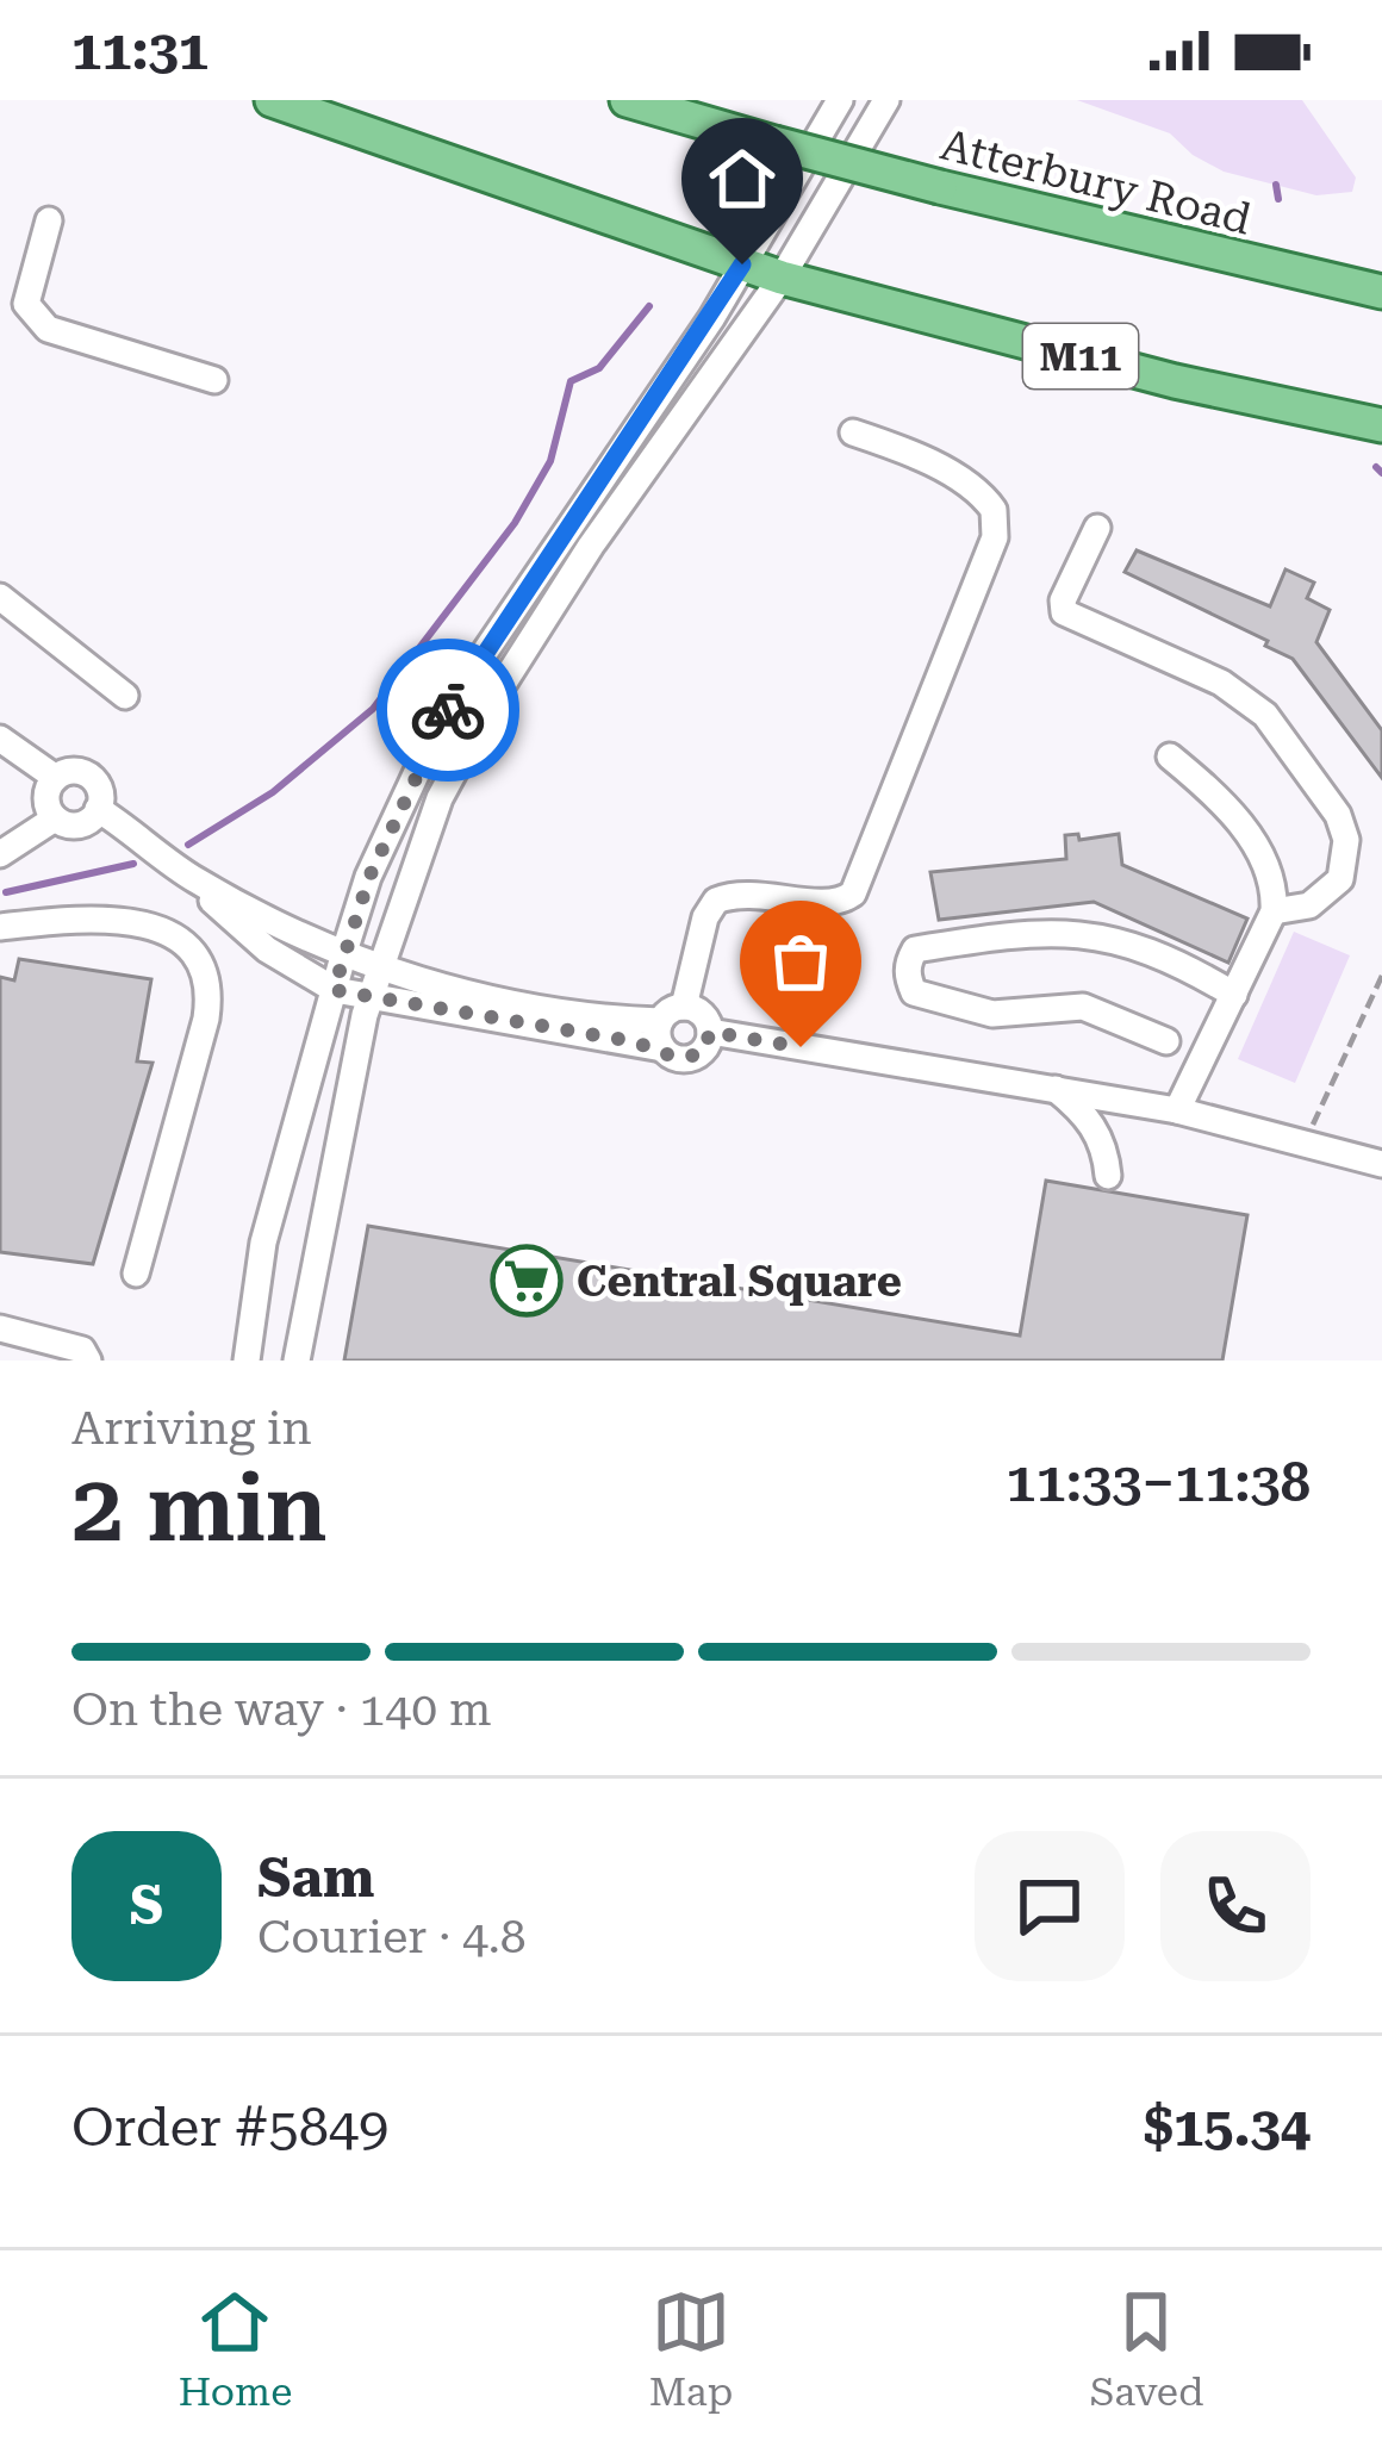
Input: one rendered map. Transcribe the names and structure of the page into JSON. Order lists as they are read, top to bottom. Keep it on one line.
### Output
{"streets":{"main road":["Atterbury Road","M11"]},"places":{"supermarket":["Central Square"]},"page":{"status":"11:31","heading":["2 min","Arriving in","11:33–11:38"],"panel":["Sam","Courier · 4.8","Order #5849","$15.34"],"bar":"On the way · 140 m","round":"S","tabs":["Home","Map","Saved"]}}
